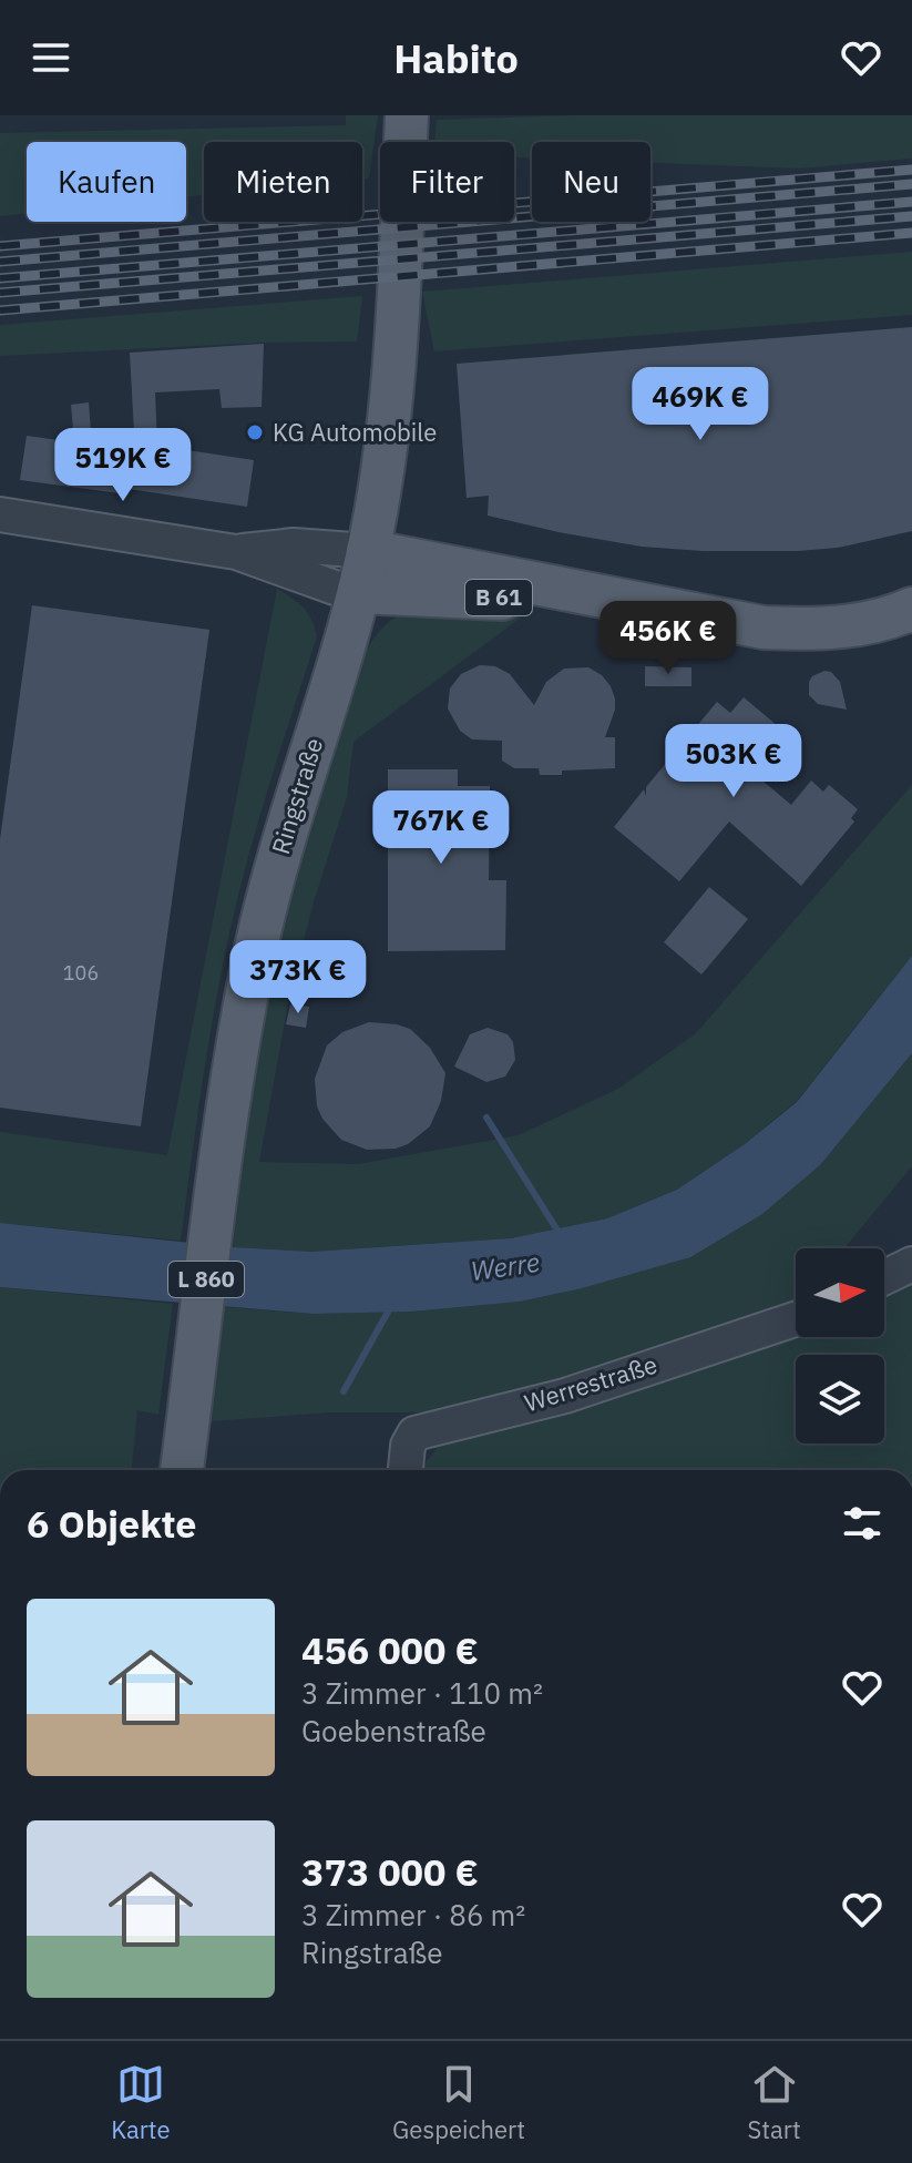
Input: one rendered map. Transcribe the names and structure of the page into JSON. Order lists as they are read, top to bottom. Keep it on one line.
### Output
{"streets":{"main road":["B 61","Ringstraße","L 860"],"street":["Werrestraße"]},"crossings":[["B 61","Ringstraße"]],"water":["Werre"],"places":["KG Automobile"],"house_numbers":["106"],"north":"right","page":{"header":"Habito","chip":["Kaufen","Mieten","Filter","Neu"],"price":["469K €","519K €","456K €","503K €","767K €","373K €"],"heading":"6 Objekte","list":[{"name":"456 000 €","note":"3 Zimmer · 110 m² · Goebenstraße"},{"name":"373 000 €","note":"3 Zimmer · 86 m² · Ringstraße"}],"tabs":["Karte","Gespeichert","Start"]}}
